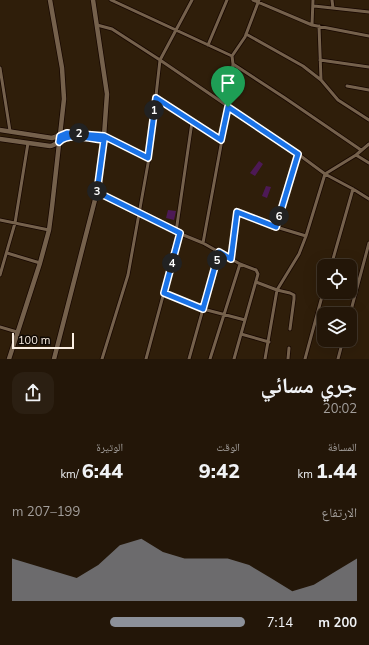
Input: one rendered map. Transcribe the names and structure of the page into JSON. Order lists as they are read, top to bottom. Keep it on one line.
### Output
{"scale_bar":"100 m","page":{"pins":["1","2","3","6","5","4"],"scale":"100 m","heading":["جري مسائي","20:02"],"stats":[["المسافة","1.44 km"],["الوقت","9:42"],["الوتيرة","6:44 /km"]],"chart":["الارتفاع","199–207 m"],"list":[{"name":"200 m","note":"7:14"}]}}
